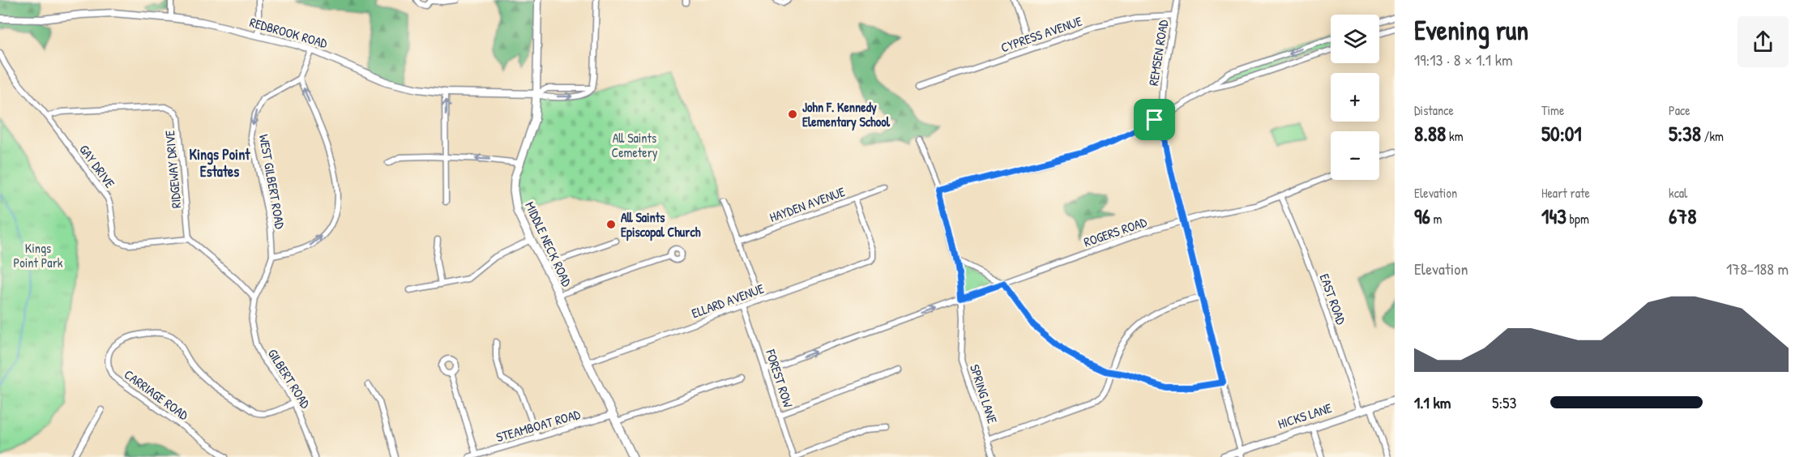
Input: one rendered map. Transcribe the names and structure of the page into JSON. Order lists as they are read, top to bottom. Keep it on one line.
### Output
{"streets":{"main road":["REDBROOK ROAD","MIDDLE NECK ROAD","HICKS LANE"],"street":["CYPRESS AVENUE","REMSEN ROAD","GAY DRIVE","RIDGEWAY DRIVE","WEST GILBERT ROAD","HAYDEN AVENUE","ROGERS ROAD","EAST ROAD","ELLARD AVENUE","GILBERT ROAD","FOREST ROW","SPRING LANE","CARRIAGE ROAD","STEAMBOAT ROAD"]},"crossings":[["REDBROOK ROAD","MIDDLE NECK ROAD"],["CYPRESS AVENUE","REMSEN ROAD"],["REMSEN ROAD","ROGERS ROAD"],["REMSEN ROAD","HICKS LANE"],["GAY DRIVE","RIDGEWAY DRIVE"],["WEST GILBERT ROAD","GILBERT ROAD"],["HAYDEN AVENUE","ELLARD AVENUE"],["ROGERS ROAD","EAST ROAD"],["ROGERS ROAD","FOREST ROW"],["ROGERS ROAD","SPRING LANE"],["MIDDLE NECK ROAD","ELLARD AVENUE"],["MIDDLE NECK ROAD","STEAMBOAT ROAD"],["EAST ROAD","HICKS LANE"],["ELLARD AVENUE","FOREST ROW"],["GILBERT ROAD","CARRIAGE ROAD"]],"one_way":["WEST GILBERT ROAD"],"districts":["Kings Point Estates"],"parks":["All Saints Cemetery","Kings Point Park"],"places":["John F. Kennedy Elementary School","All Saints Episcopal Church"],"page":{"heading":["Evening run","19:13 · 8 × 1.1 km"],"map_buttons":["+","−"],"stats":[["Distance","8.88 km"],["Time","50:01"],["Pace","5:38 /km"],["Elevation","96 m"],["Heart rate","143 bpm"],["kcal","678"]],"chart":["Elevation","178–188 m"],"list":[{"name":"1.1 km","note":"5:53"}]}}
